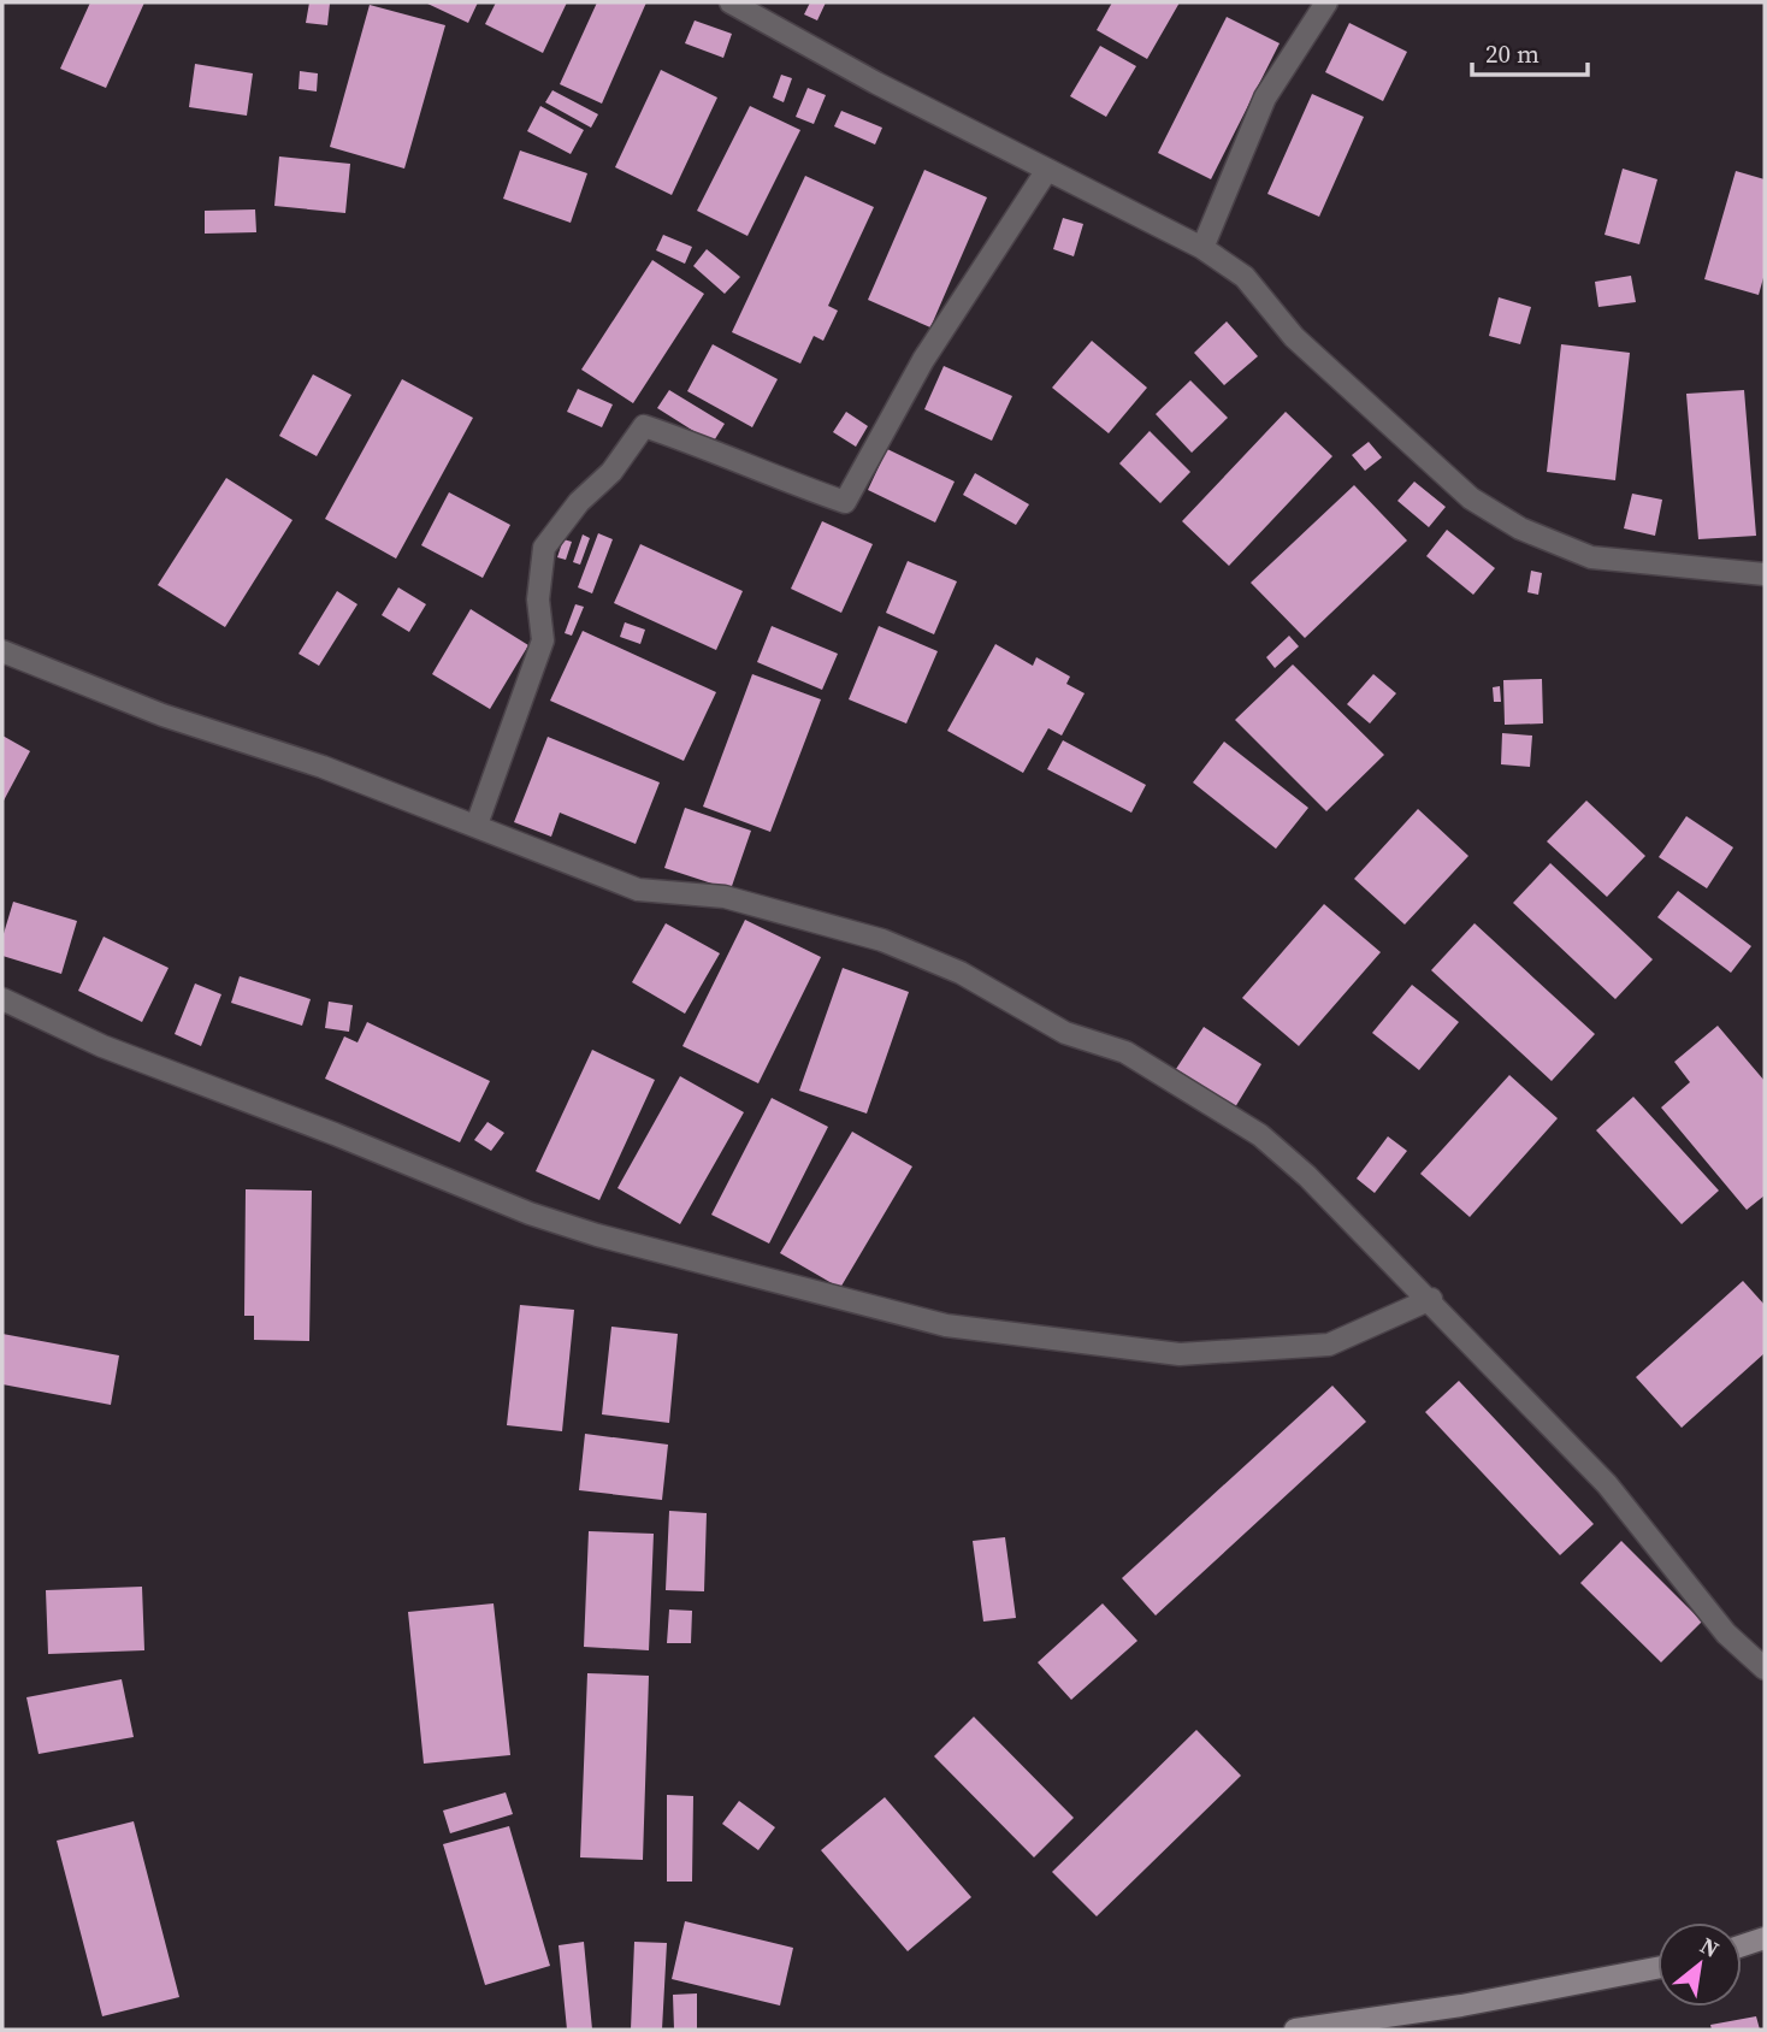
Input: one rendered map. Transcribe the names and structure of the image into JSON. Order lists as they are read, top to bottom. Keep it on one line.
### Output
{"scale_bar":"20 m","north":"top right"}
